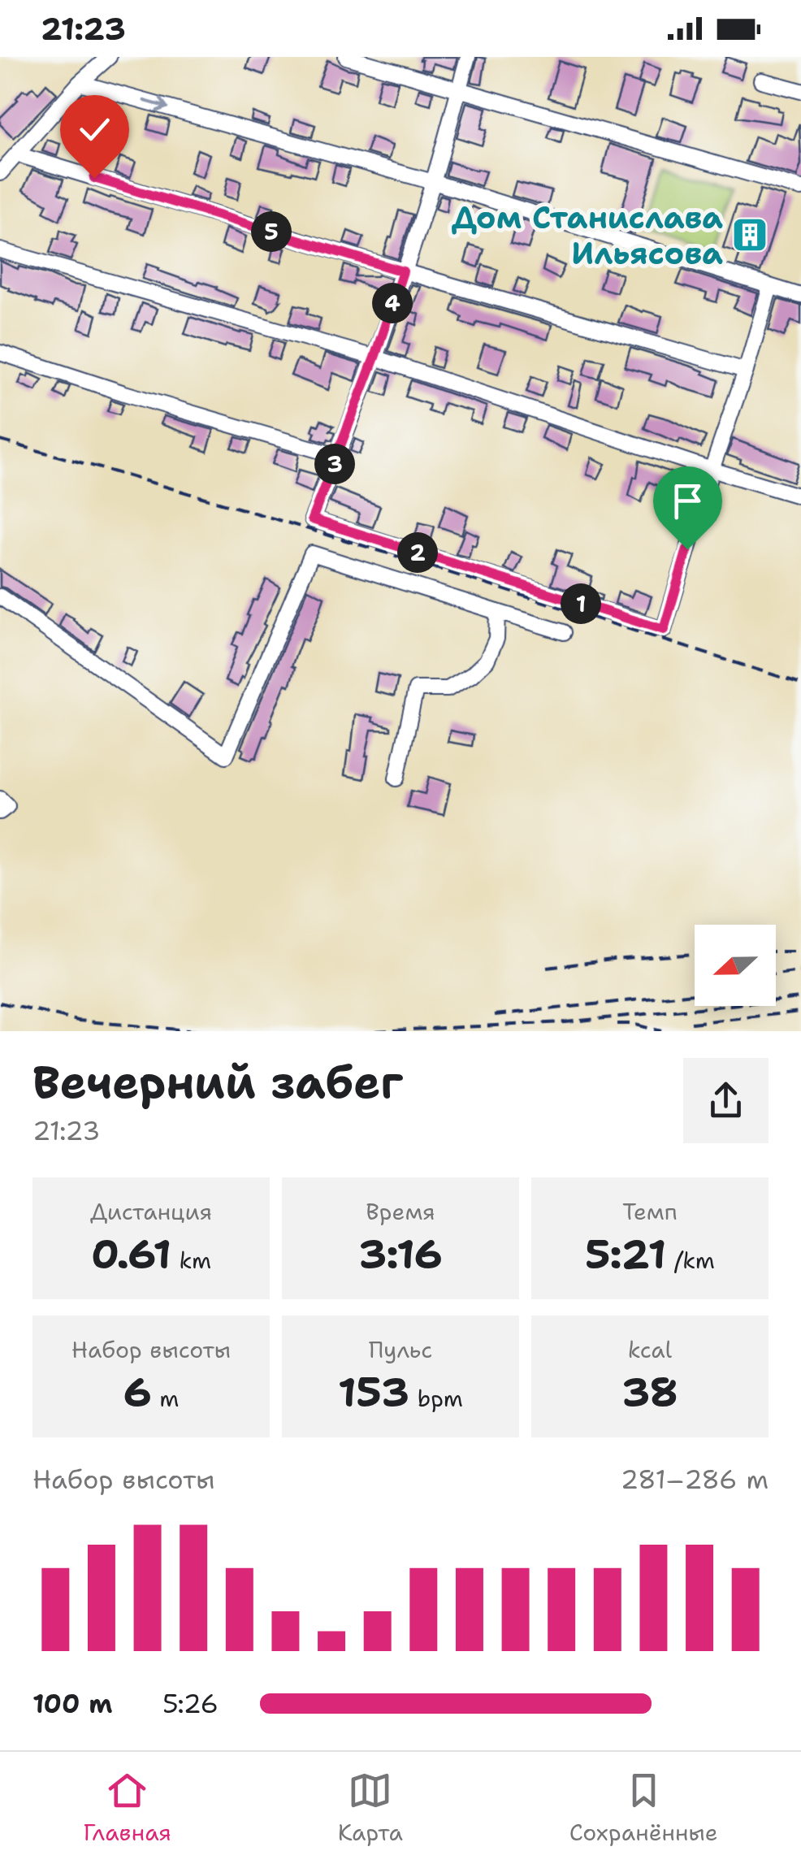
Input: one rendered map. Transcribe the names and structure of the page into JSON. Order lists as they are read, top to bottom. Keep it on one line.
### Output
{"places":{"building":["Дом Станислава Ильясова"]},"north":"left","page":{"status":"21:23","pins":["5","4","3","2","1"],"heading":["Вечерний забег","21:23"],"stats":[["Дистанция","0.61 km"],["Время","3:16"],["Темп","5:21 /km"],["Набор высоты","6 m"],["Пульс","153 bpm"],["kcal","38"]],"chart":["Набор высоты","281–286 m"],"list":[{"name":"100 m","note":"5:26"}],"tabs":["Главная","Карта","Сохранённые"]}}
